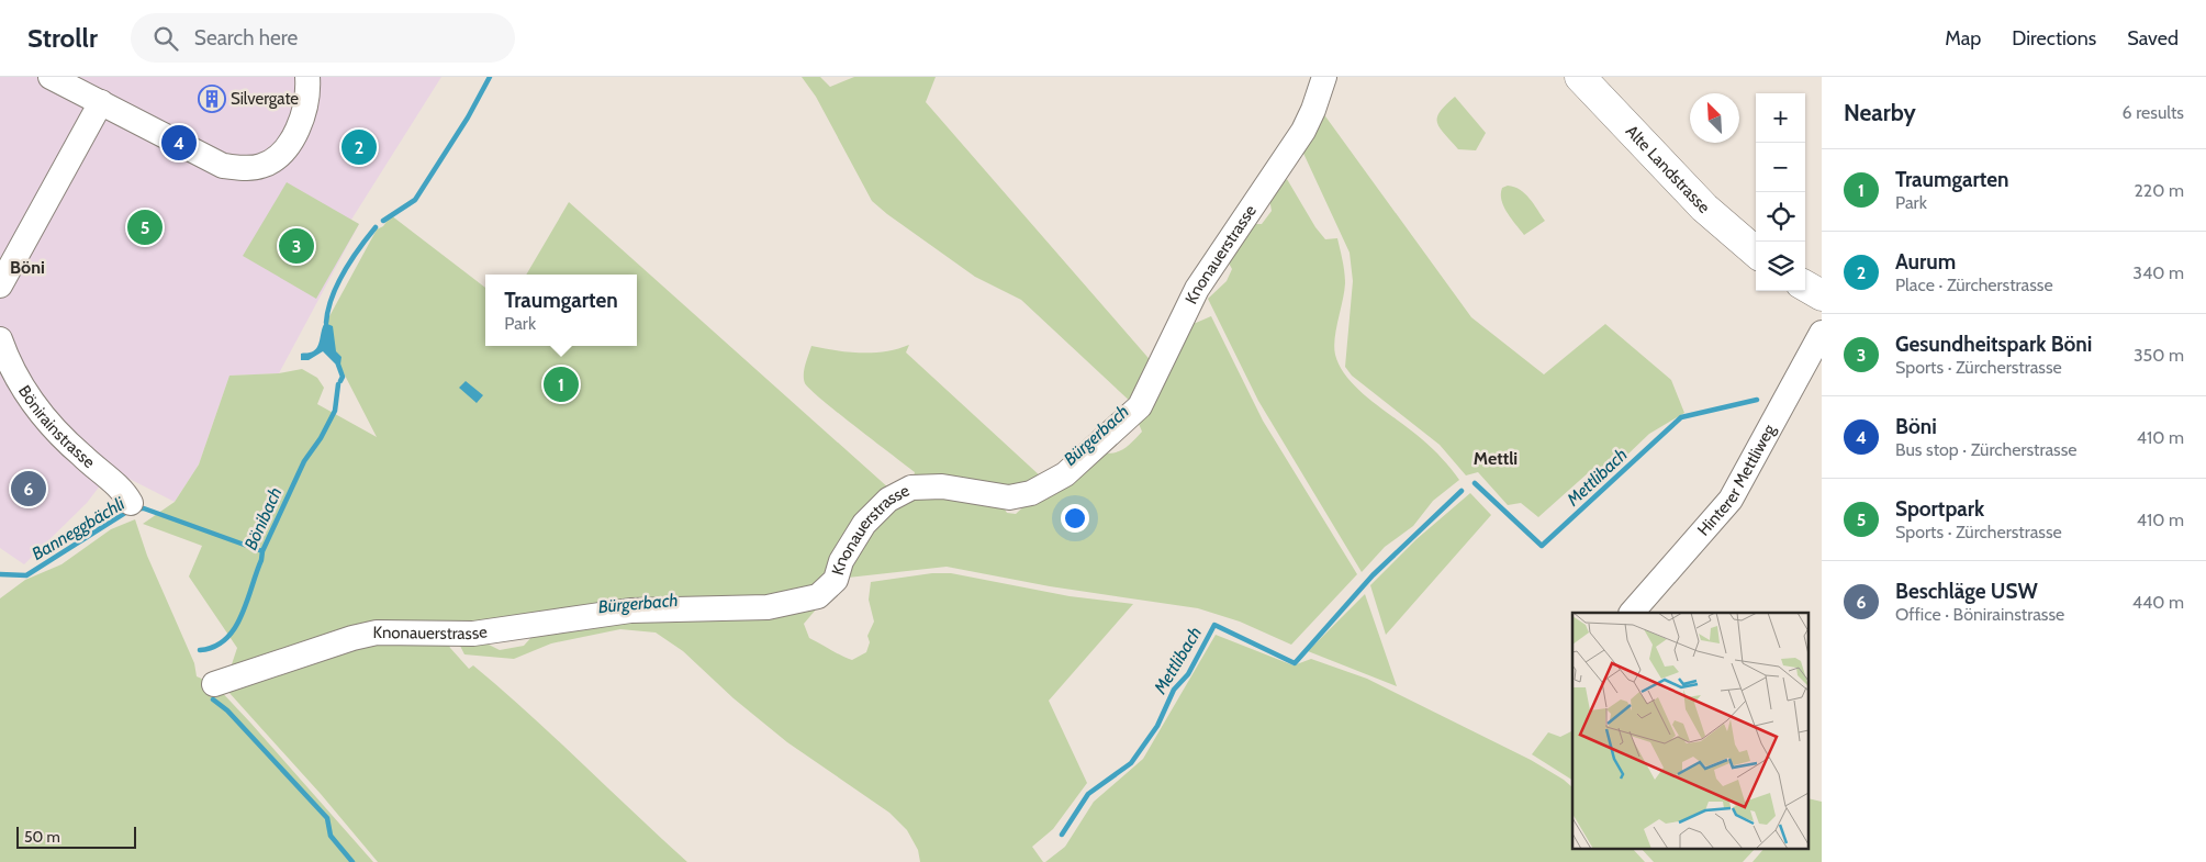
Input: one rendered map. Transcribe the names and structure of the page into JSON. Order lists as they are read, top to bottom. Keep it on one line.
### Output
{"streets":{"main road":["Alte Landstrasse"],"street":["Knonauerstrasse","Bönirainstrasse","Hinterer Mettliweg"]},"districts":["Böni","Mettli"],"water":["Bürgerbach","Mettlibach","Bönibach","Banneggbächli"],"places":{"building":["Silvergate"]},"scale_bar":"50 m","north":"top left","page":{"header":"Strollr","search":"Search here","nav":["Map","Directions","Saved"],"heading":["Nearby","6 results"],"map_buttons":["+","−"],"pins":["4","2","5","3","1","6"],"list":[{"mark":"1","name":"Traumgarten","note":"Park","value":"220 m"},{"mark":"2","name":"Aurum","note":"Place · Zürcherstrasse","value":"340 m"},{"mark":"3","name":"Gesundheitspark Böni","note":"Sports · Zürcherstrasse","value":"350 m"},{"mark":"4","name":"Böni","note":"Bus stop · Zürcherstrasse","value":"410 m"},{"mark":"5","name":"Sportpark","note":"Sports · Zürcherstrasse","value":"410 m"},{"mark":"6","name":"Beschläge USW","note":"Office · Bönirainstrasse","value":"440 m"}],"popup":["Traumgarten","Park"],"scale":"50 m"}}
